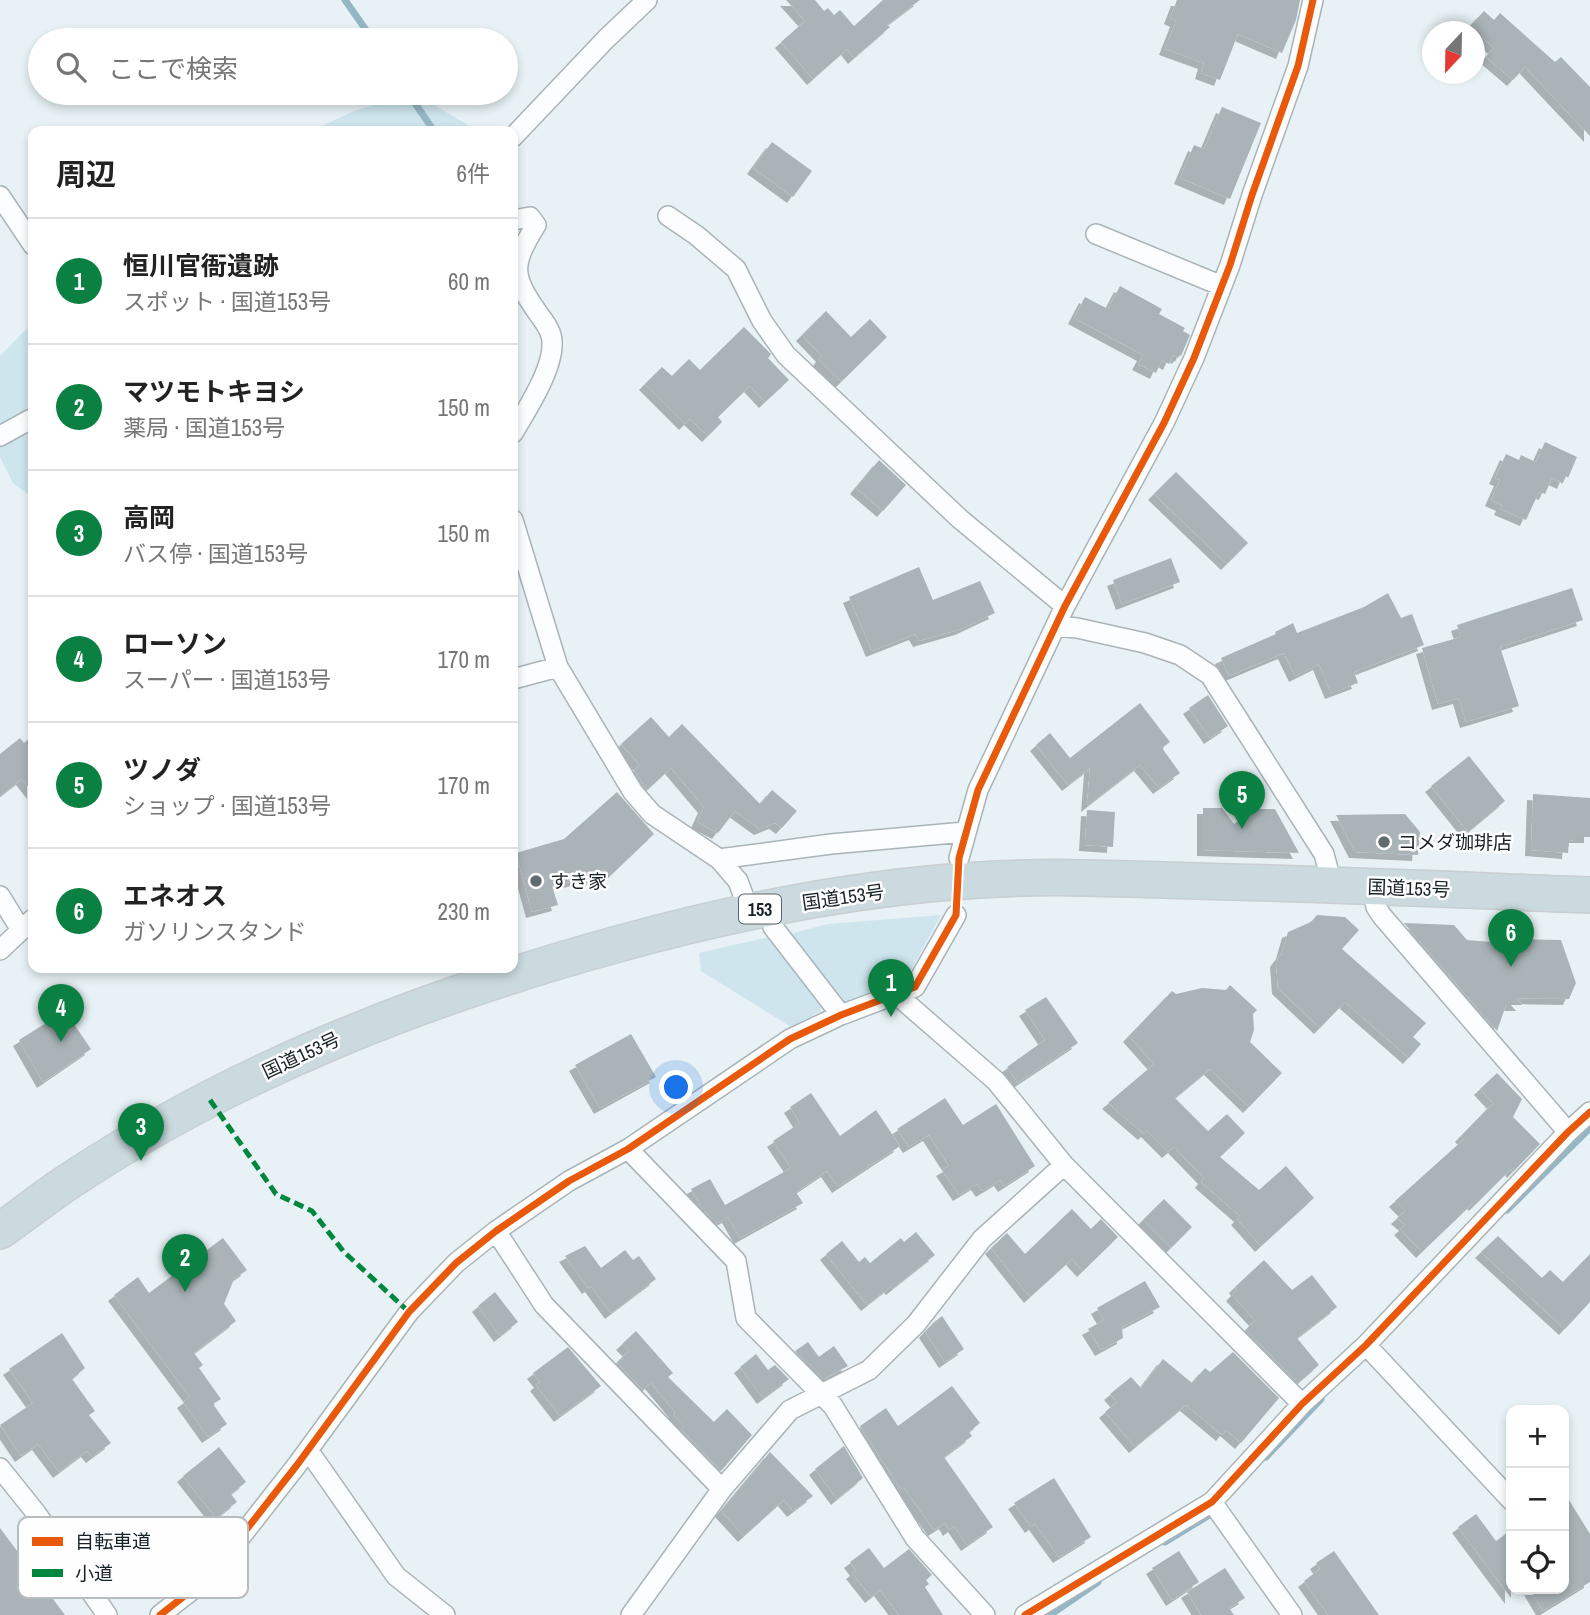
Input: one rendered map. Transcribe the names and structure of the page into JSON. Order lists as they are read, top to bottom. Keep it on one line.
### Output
{"streets":{"highway":["国道153号","153"]},"places":["コメダ珈琲店","すき家"],"legend":["自転車道","小道"],"north":"bottom","page":{"search":"ここで検索","heading":["周辺","6件"],"list":[{"mark":"1","name":"恒川官衙遺跡","note":"スポット · 国道153号","value":"60 m"},{"mark":"2","name":"マツモトキヨシ","note":"薬局 · 国道153号","value":"150 m"},{"mark":"3","name":"高岡","note":"バス停 · 国道153号","value":"150 m"},{"mark":"4","name":"ローソン","note":"スーパー · 国道153号","value":"170 m"},{"mark":"5","name":"ツノダ","note":"ショップ · 国道153号","value":"170 m"},{"mark":"6","name":"エネオス","note":"ガソリンスタンド","value":"230 m"}],"pins":["5","6","1","4","3","2"],"map_buttons":["+","−"]}}
